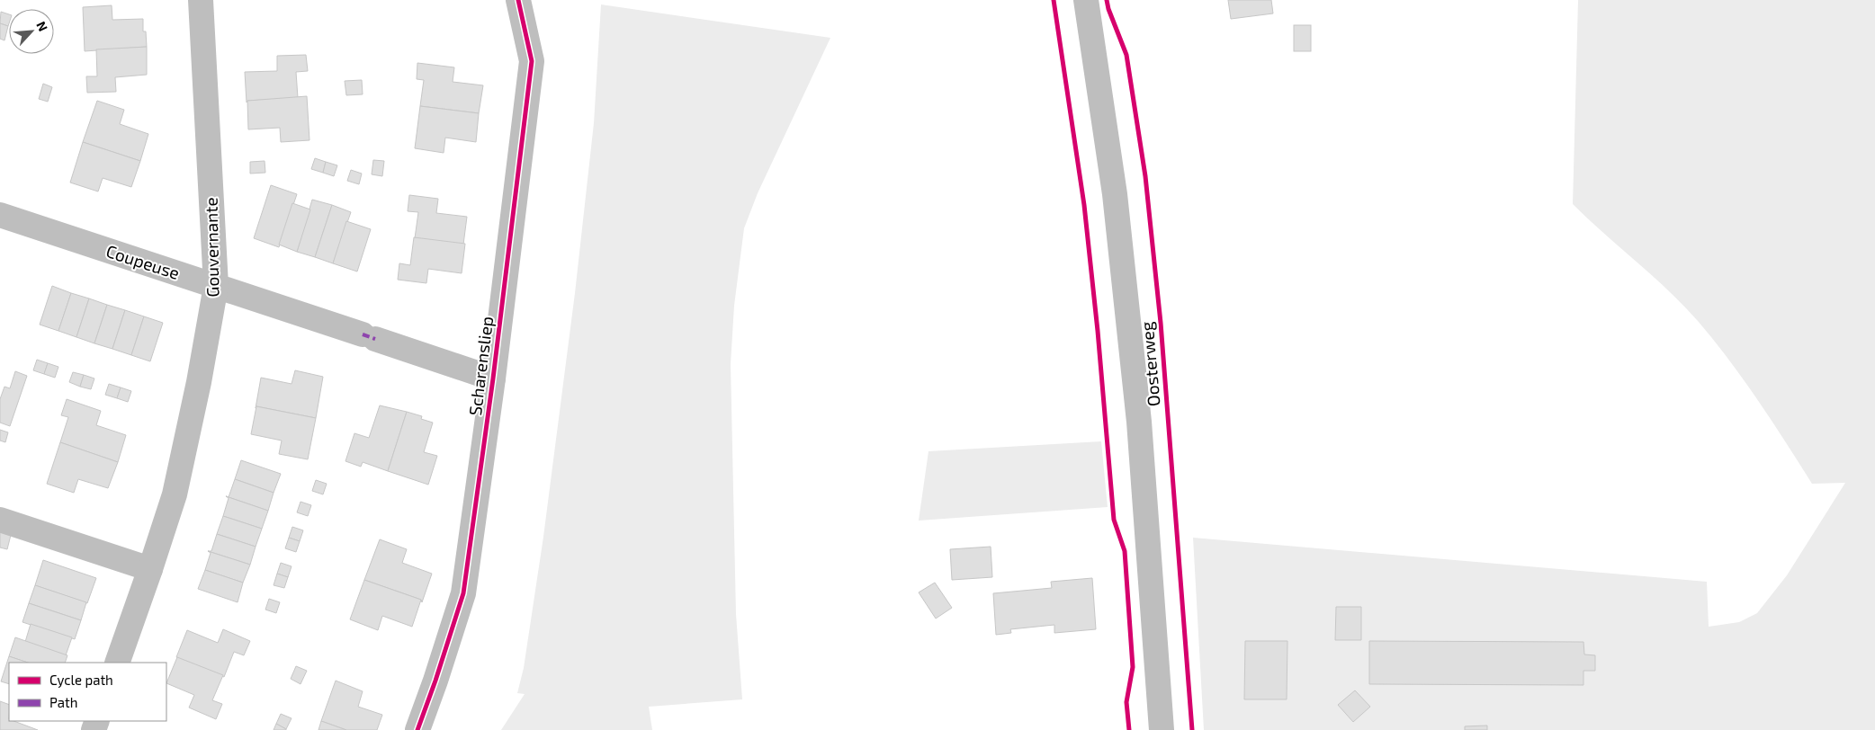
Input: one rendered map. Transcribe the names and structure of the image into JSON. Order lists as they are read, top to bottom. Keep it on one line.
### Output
{"streets":{"street":["Gouvernante","Coupeuse","Oosterweg","Scharensliep"]},"crossings":[["Gouvernante","Coupeuse"],["Coupeuse","Scharensliep"]],"legend":["Cycle path","Path"],"north":"top right"}
